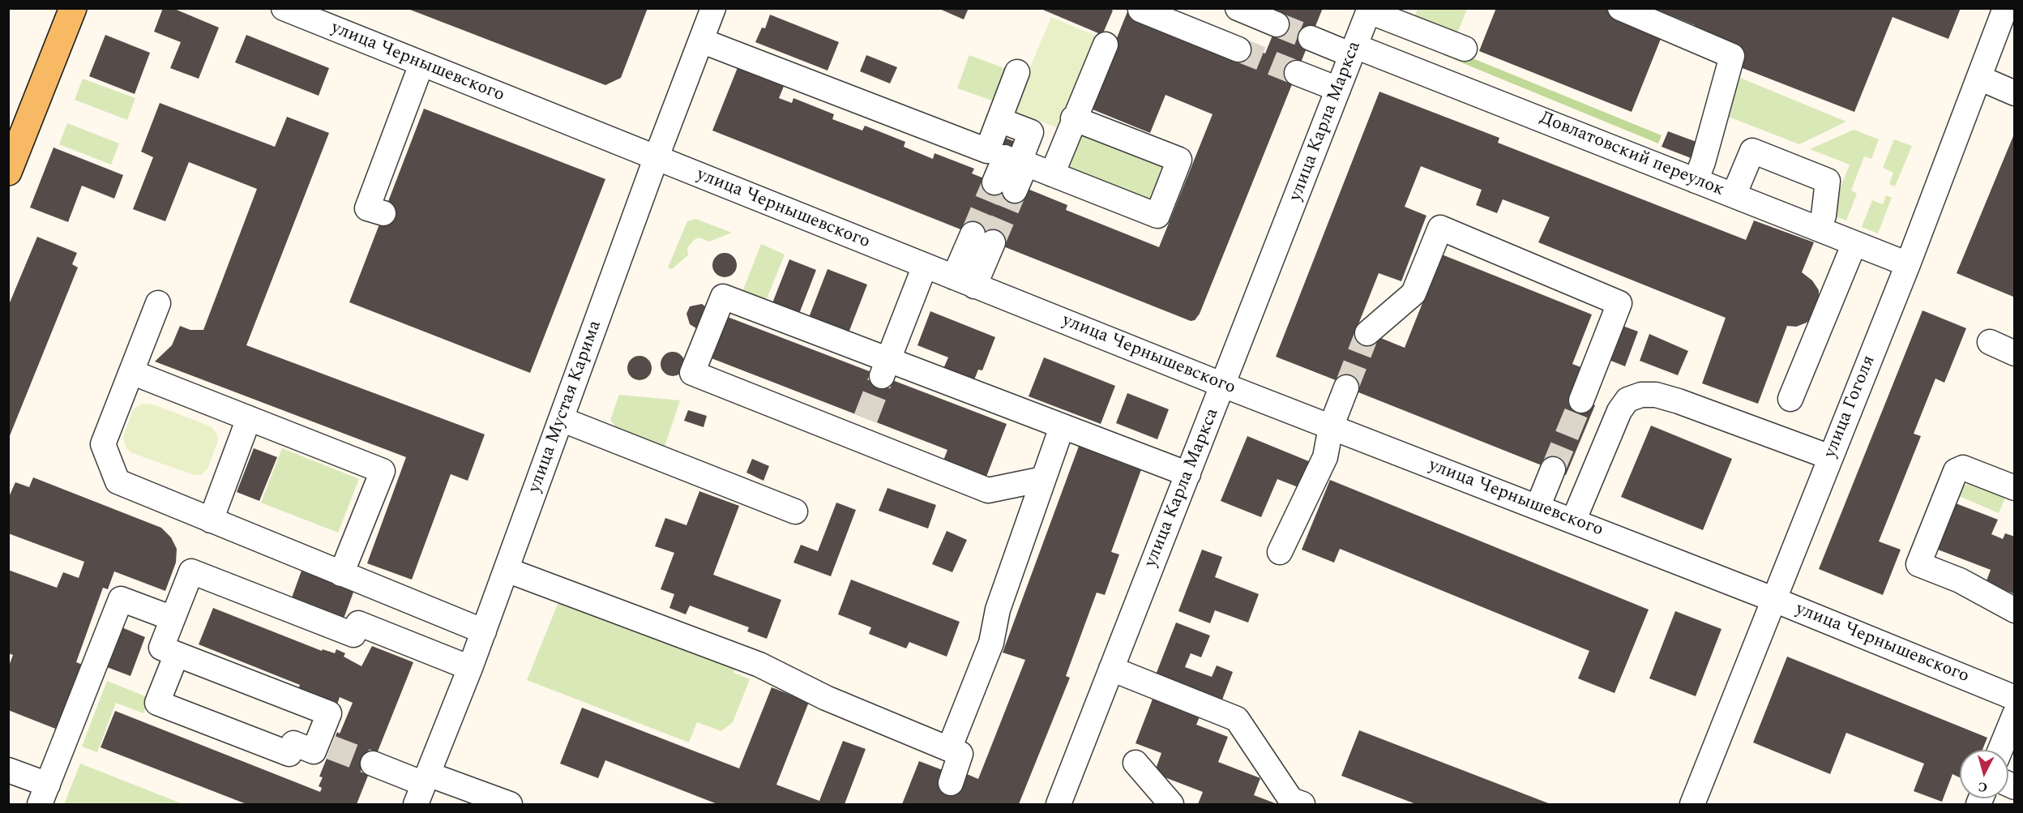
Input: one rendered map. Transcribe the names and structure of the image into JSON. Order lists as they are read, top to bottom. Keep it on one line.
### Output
{"streets":{"street":["улица Чернышевского","улица Карла Маркса","Довлатовский переулок","улица Мустая Карима","улица Гоголя"]},"crossings":[["улица Чернышевского","улица Карла Маркса"],["улица Чернышевского","улица Мустая Карима"],["улица Чернышевского","улица Гоголя"],["улица Карла Маркса","Довлатовский переулок"],["Довлатовский переулок","улица Гоголя"]],"north":"bottom"}
